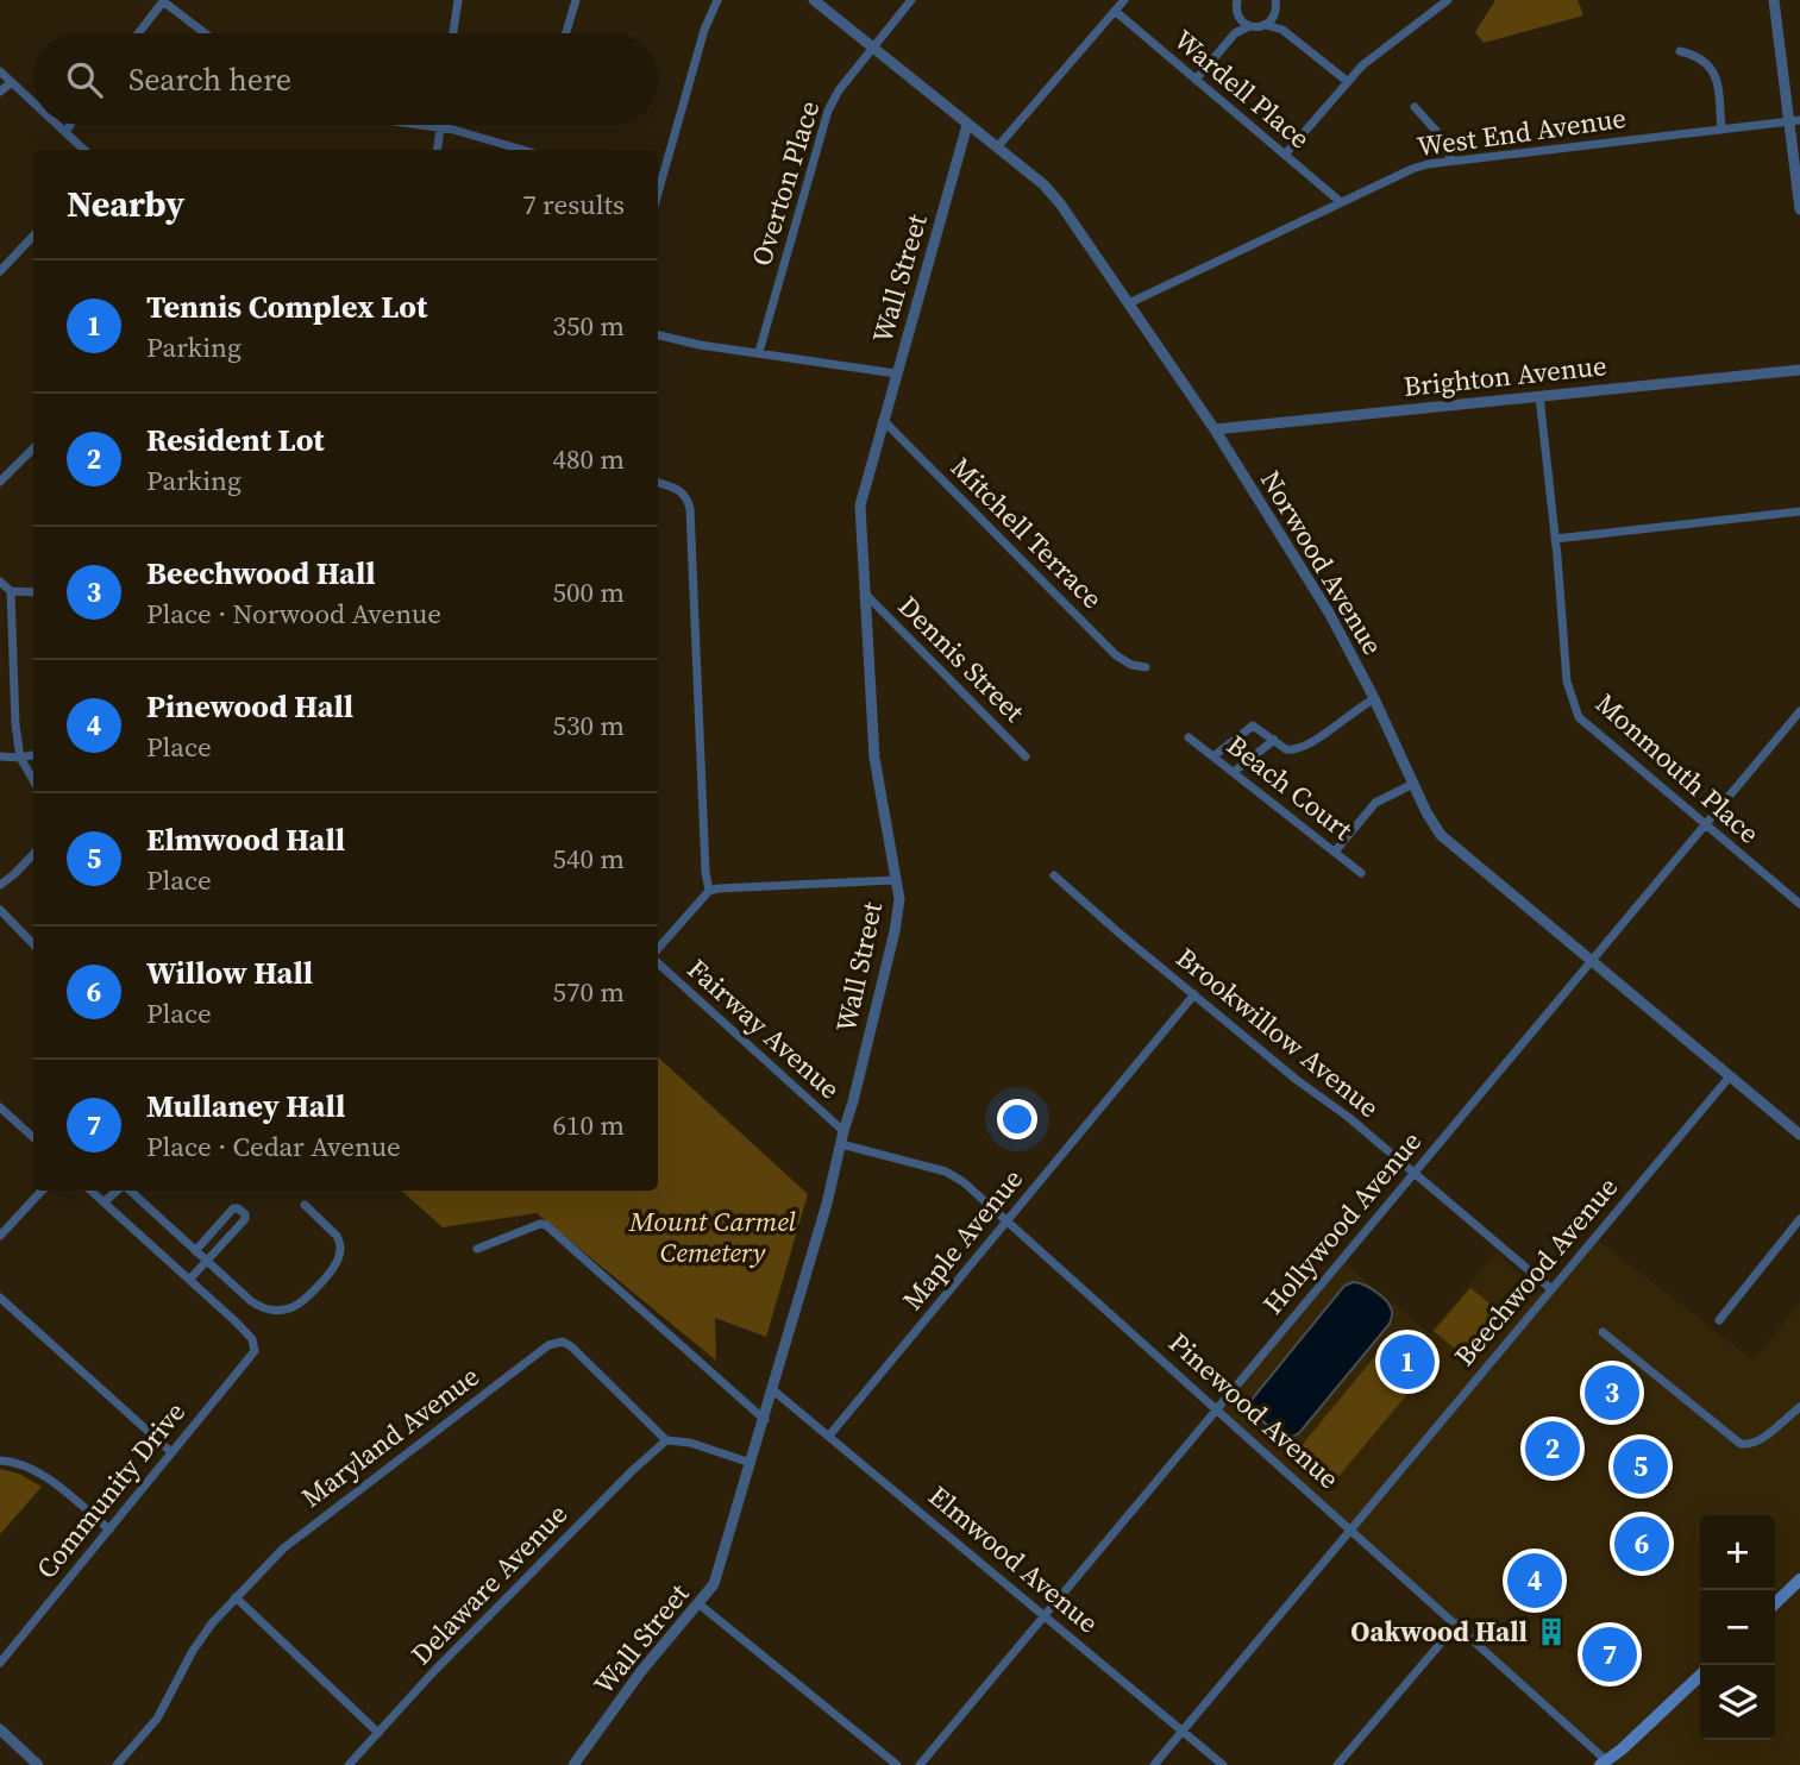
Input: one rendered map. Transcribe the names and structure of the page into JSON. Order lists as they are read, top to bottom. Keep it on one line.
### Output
{"streets":{"street":["Wardell Place","West End Avenue","Overton Place","Wall Street","Brighton Avenue","Mitchell Terrace","Norwood Avenue","Dennis Street","Monmouth Place","Beach Court","Fairway Avenue","Brookwillow Avenue","Hollywood Avenue","Maple Avenue","Beechwood Avenue","Pinewood Avenue","Maryland Avenue","Community Drive","Elmwood Avenue","Delaware Avenue"]},"crossings":[["Wardell Place","West End Avenue"],["West End Avenue","Norwood Avenue"],["Overton Place","Norwood Avenue"],["Wall Street","Mitchell Terrace"],["Wall Street","Norwood Avenue"],["Wall Street","Dennis Street"],["Wall Street","Fairway Avenue"],["Wall Street","Pinewood Avenue"],["Wall Street","Elmwood Avenue"],["Brighton Avenue","Norwood Avenue"],["Brighton Avenue","Monmouth Place"],["Norwood Avenue","Hollywood Avenue"],["Norwood Avenue","Beechwood Avenue"],["Monmouth Place","Hollywood Avenue"],["Brookwillow Avenue","Hollywood Avenue"],["Brookwillow Avenue","Maple Avenue"],["Brookwillow Avenue","Beechwood Avenue"],["Hollywood Avenue","Pinewood Avenue"],["Hollywood Avenue","Elmwood Avenue"],["Maple Avenue","Pinewood Avenue"],["Maple Avenue","Elmwood Avenue"],["Beechwood Avenue","Pinewood Avenue"],["Beechwood Avenue","Elmwood Avenue"],["Maryland Avenue","Delaware Avenue"]],"parks":["Mount Carmel Cemetery"],"places":{"building":["Oakwood Hall"]},"page":{"search":"Search here","heading":["Nearby","7 results"],"list":[{"mark":"1","name":"Tennis Complex Lot","note":"Parking","value":"350 m"},{"mark":"2","name":"Resident Lot","note":"Parking","value":"480 m"},{"mark":"3","name":"Beechwood Hall","note":"Place · Norwood Avenue","value":"500 m"},{"mark":"4","name":"Pinewood Hall","note":"Place","value":"530 m"},{"mark":"5","name":"Elmwood Hall","note":"Place","value":"540 m"},{"mark":"6","name":"Willow Hall","note":"Place","value":"570 m"},{"mark":"7","name":"Mullaney Hall","note":"Place · Cedar Avenue","value":"610 m"}],"pins":["1","3","2","5","6","4","7"],"map_buttons":["+","−"]}}
